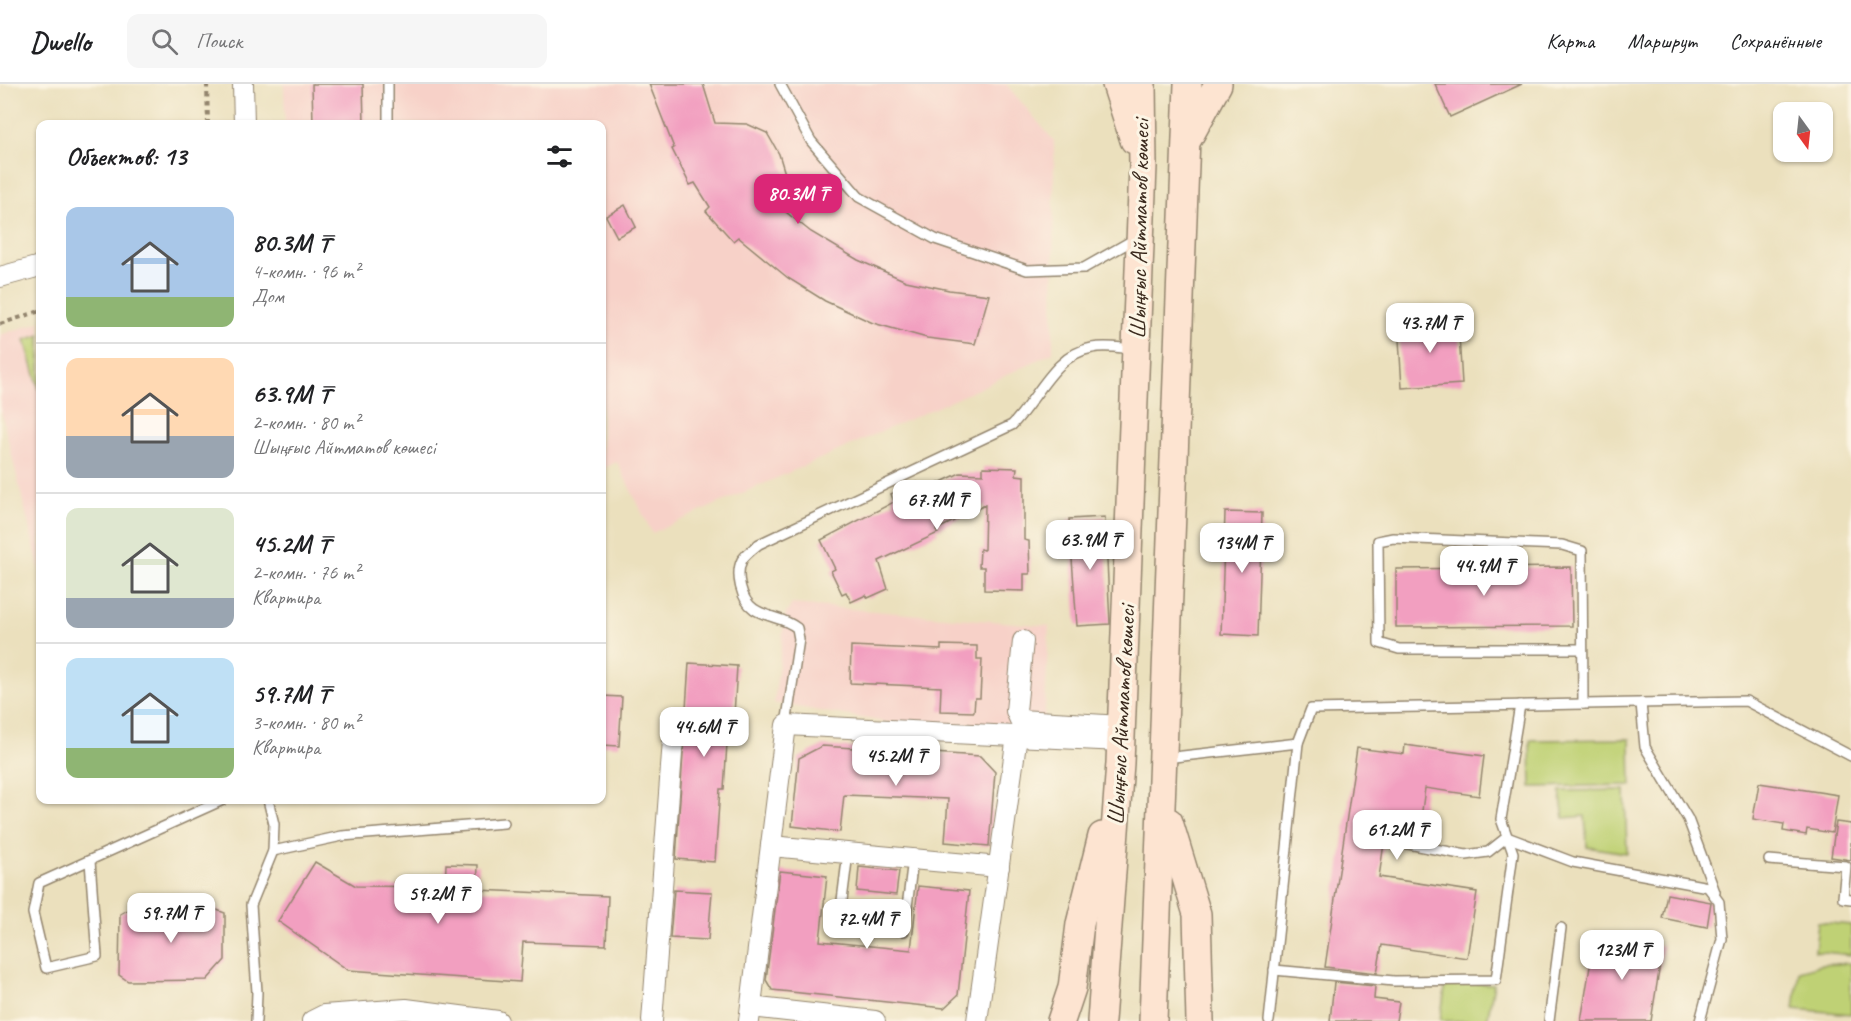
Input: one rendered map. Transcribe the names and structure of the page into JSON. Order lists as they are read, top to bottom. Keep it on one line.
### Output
{"streets":{"main road":["Шыңғыс Айтматов көшесі"]},"north":"bottom","page":{"header":"Dwello","search":"Поиск","nav":["Карта","Маршрут","Сохранённые"],"heading":"Объектов: 13","price":["80.3M ₸","43.7M ₸","67.7M ₸","63.9M ₸","134M ₸","44.9M ₸","44.6M ₸","45.2M ₸","61.2M ₸","59.2M ₸","59.7M ₸","72.4M ₸","123M ₸"],"list":[{"name":"80.3M ₸","note":"4-комн. · 96 m² · Дом"},{"name":"63.9M ₸","note":"2-комн. · 80 m² · Шыңғыс Айтматов көшесі"},{"name":"45.2M ₸","note":"2-комн. · 76 m² · Квартира"},{"name":"59.7M ₸","note":"3-комн. · 80 m² · Квартира"}]}}
